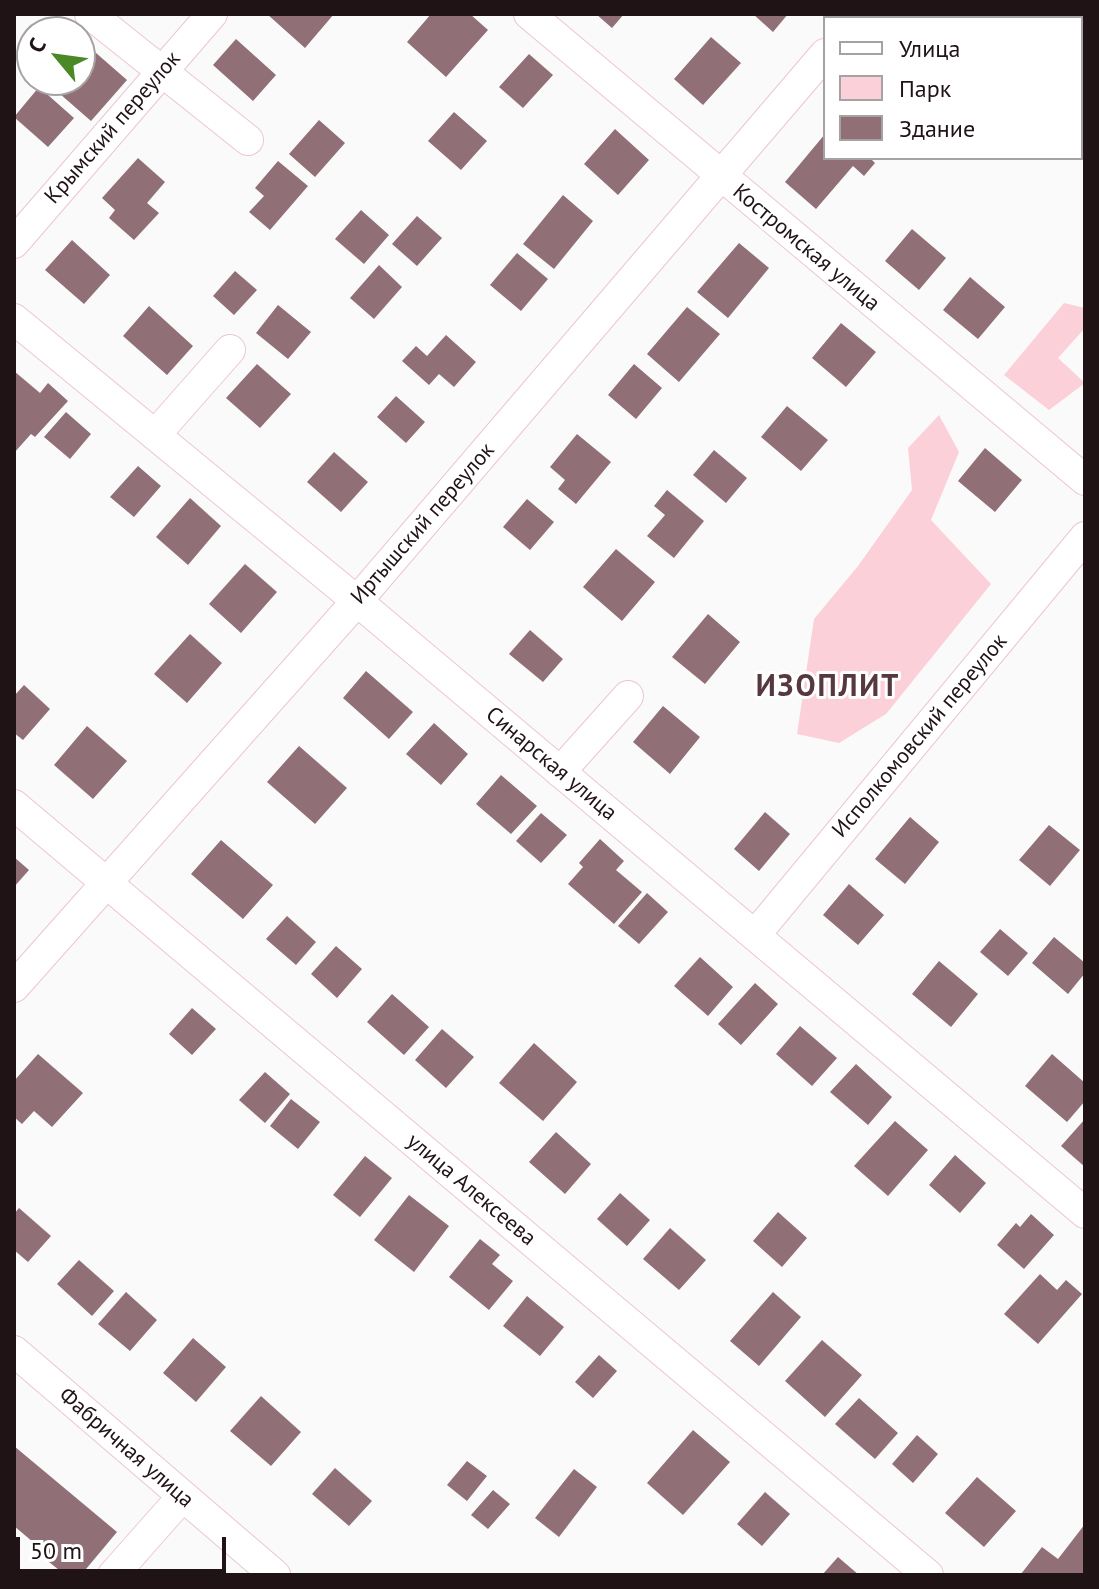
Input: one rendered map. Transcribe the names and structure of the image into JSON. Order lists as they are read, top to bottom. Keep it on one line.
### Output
{"streets":{"street":["Крымский переулок","Костромская улица","Иртышский переулок","Исполкомовский переулок","Синарская улица","улица Алексеева","Фабричная улица"]},"crossings":[["Костромская улица","Иртышский переулок"],["Иртышский переулок","Синарская улица"],["Иртышский переулок","улица Алексеева"],["Исполкомовский переулок","Синарская улица"]],"districts":["ИЗОПЛИТ"],"legend":["Улица","Парк","Здание"],"scale_bar":"50 m","north":"top left"}
